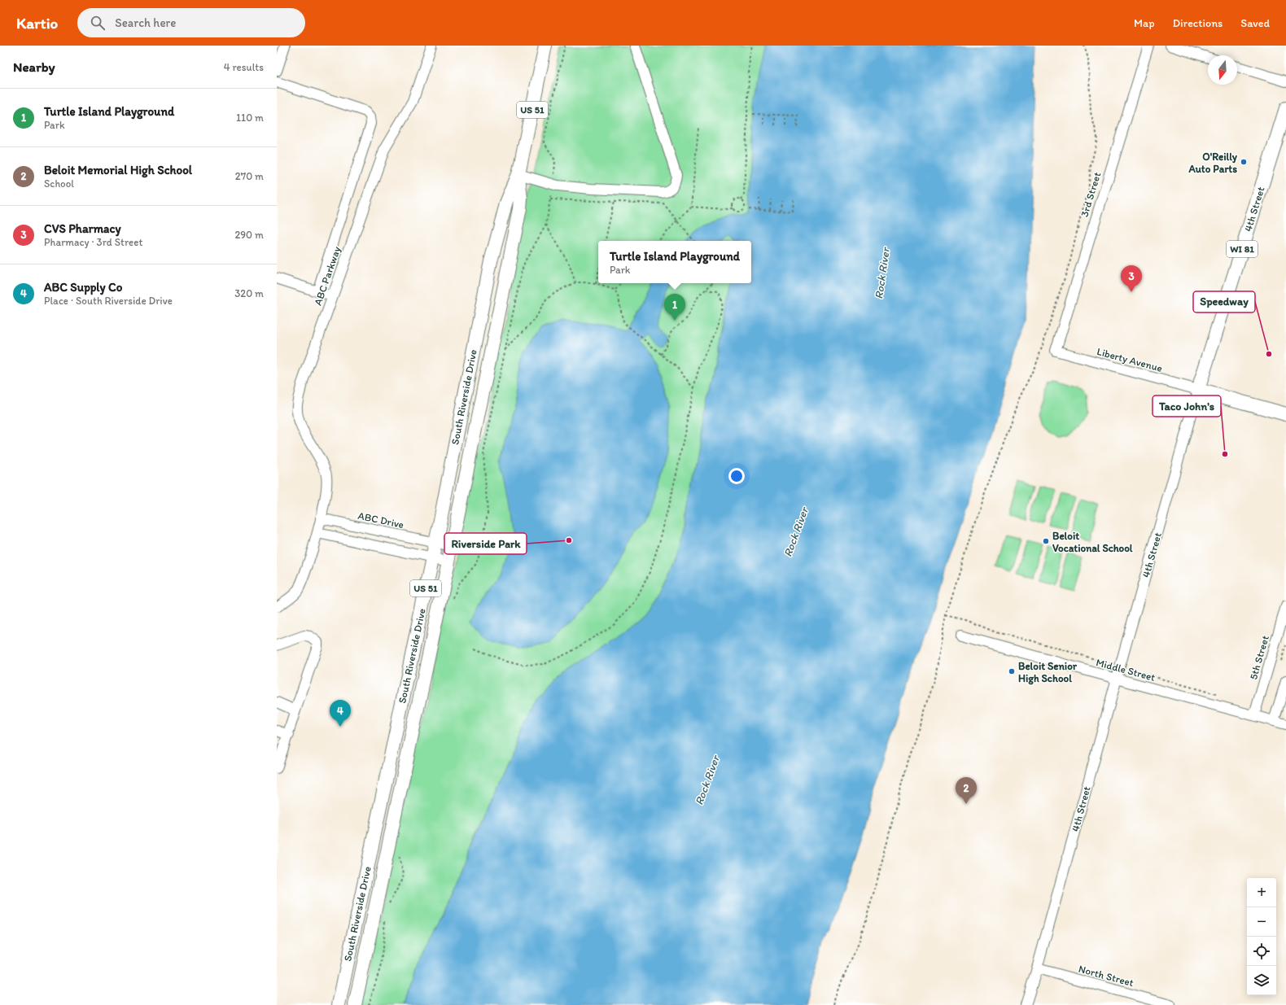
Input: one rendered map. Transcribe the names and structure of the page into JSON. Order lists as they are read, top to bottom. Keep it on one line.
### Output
{"streets":{"main road":["US 51","4th Street","WI 81","South Riverside Drive"],"street":["3rd Street","ABC Parkway","Liberty Avenue","ABC Drive","5th Street","Middle Street","North Street"]},"crossings":[["3rd Street","Liberty Avenue"],["4th Street","Liberty Avenue"],["4th Street","Middle Street"],["4th Street","North Street"],["ABC Parkway","ABC Drive"],["South Riverside Drive","ABC Drive"],["5th Street","Middle Street"]],"water":["Rock River"],"places":["O'Reilly Auto Parts","Speedway","Taco John's","Riverside Park","Beloit Vocational School","Beloit Senior High School"],"north":"bottom","page":{"header":"Kartio","search":"Search here","nav":["Map","Directions","Saved"],"heading":["Nearby","4 results"],"list":[{"mark":"1","name":"Turtle Island Playground","note":"Park","value":"110 m"},{"mark":"2","name":"Beloit Memorial High School","note":"School","value":"270 m"},{"mark":"3","name":"CVS Pharmacy","note":"Pharmacy · 3rd Street","value":"290 m"},{"mark":"4","name":"ABC Supply Co","note":"Place · South Riverside Drive","value":"320 m"}],"popup":["Turtle Island Playground","Park"],"pins":["3","1","4","2"],"map_buttons":["+","−"]}}
